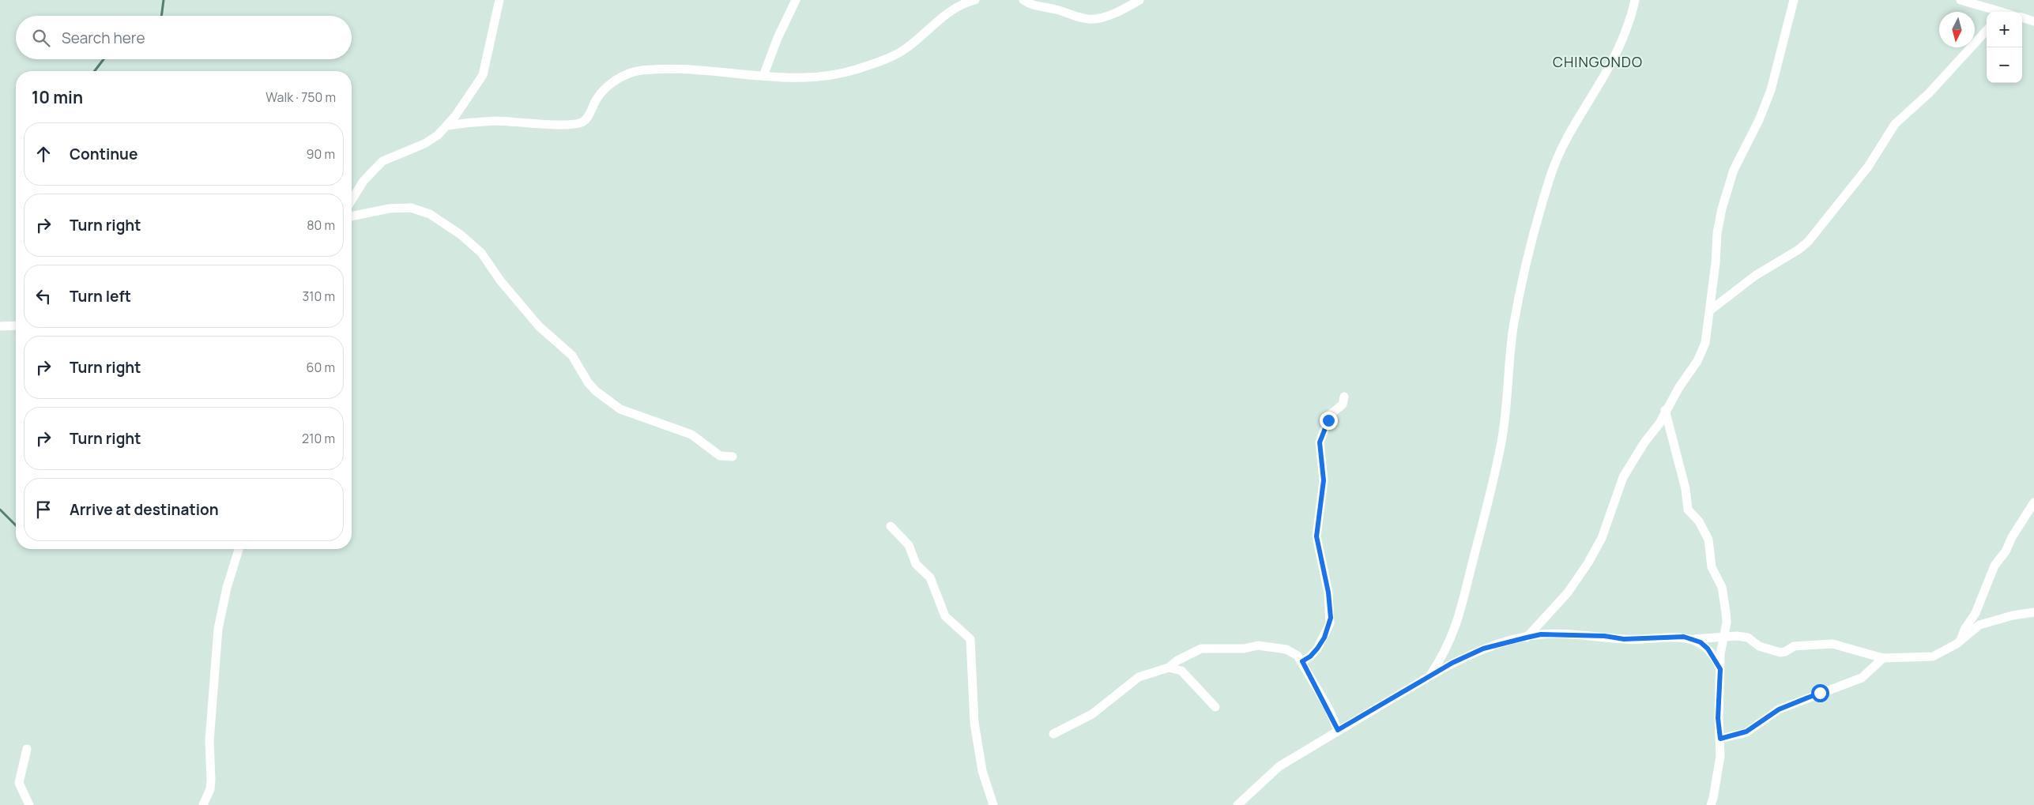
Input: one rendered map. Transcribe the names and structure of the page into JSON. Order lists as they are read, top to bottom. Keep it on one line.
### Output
{"districts":["CHINGONDO"],"north":"bottom","page":{"map_buttons":["+","−"],"search":"Search here","heading":["10 min","Walk · 750 m"],"list":[["Continue","90 m"],["Turn right","80 m"],["Turn left","310 m"],["Turn right","60 m"],["Turn right","210 m"],"Arrive at destination"]}}
